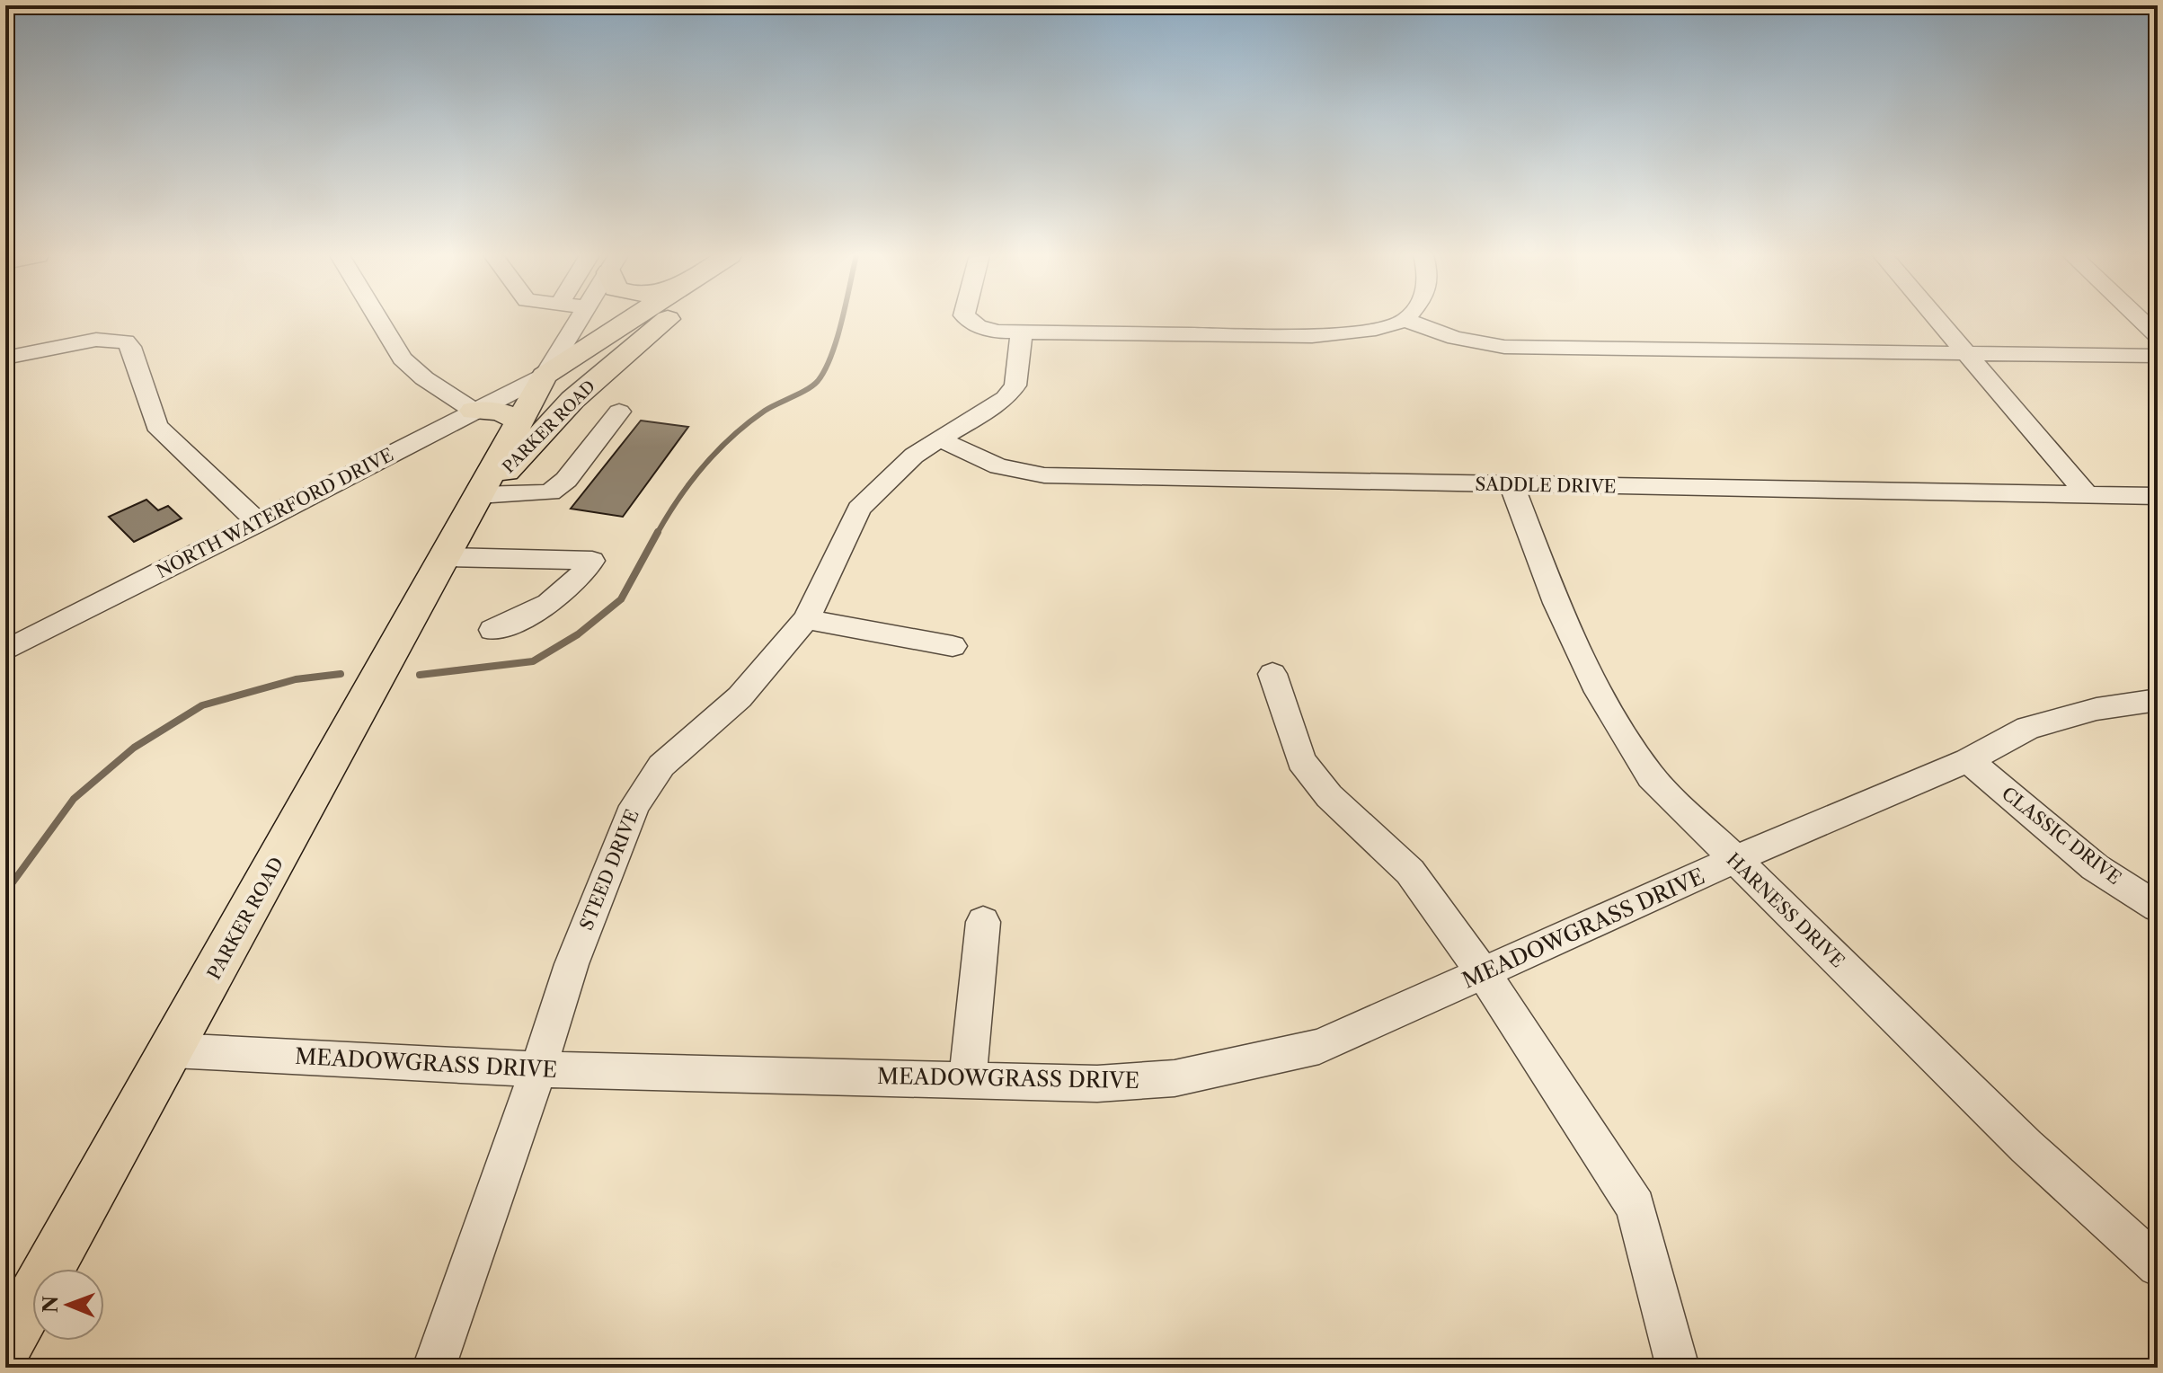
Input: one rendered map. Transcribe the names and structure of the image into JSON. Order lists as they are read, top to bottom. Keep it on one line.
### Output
{"streets":{"main road":["PARKER ROAD"],"street":["SADDLE DRIVE","NORTH WATERFORD DRIVE","CLASSIC DRIVE","STEED DRIVE","HARNESS DRIVE","MEADOWGRASS DRIVE"]},"crossings":[["PARKER ROAD","NORTH WATERFORD DRIVE"],["PARKER ROAD","MEADOWGRASS DRIVE"],["SADDLE DRIVE","STEED DRIVE"],["SADDLE DRIVE","HARNESS DRIVE"],["CLASSIC DRIVE","MEADOWGRASS DRIVE"],["STEED DRIVE","MEADOWGRASS DRIVE"],["HARNESS DRIVE","MEADOWGRASS DRIVE"]],"north":"left"}
